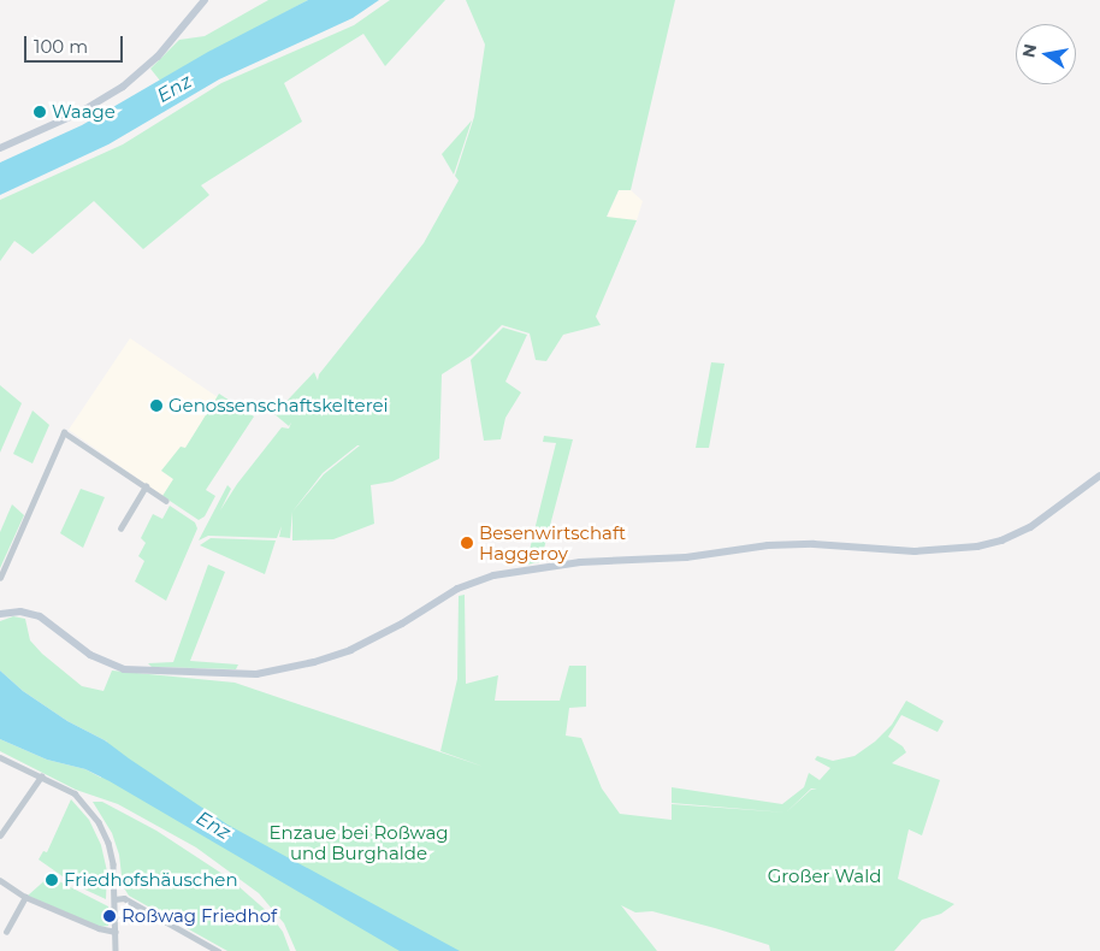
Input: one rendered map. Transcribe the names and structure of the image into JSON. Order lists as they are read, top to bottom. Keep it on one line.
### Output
{"water":["Enz"],"parks":["Enzaue bei Roßwag und Burghalde","Großer Wald"],"places":["Waage","Genossenschaftskelterei","Besenwirtschaft Haggeroy","Friedhofshäuschen","Roßwag Friedhof"],"scale_bar":"100 m","north":"left"}
